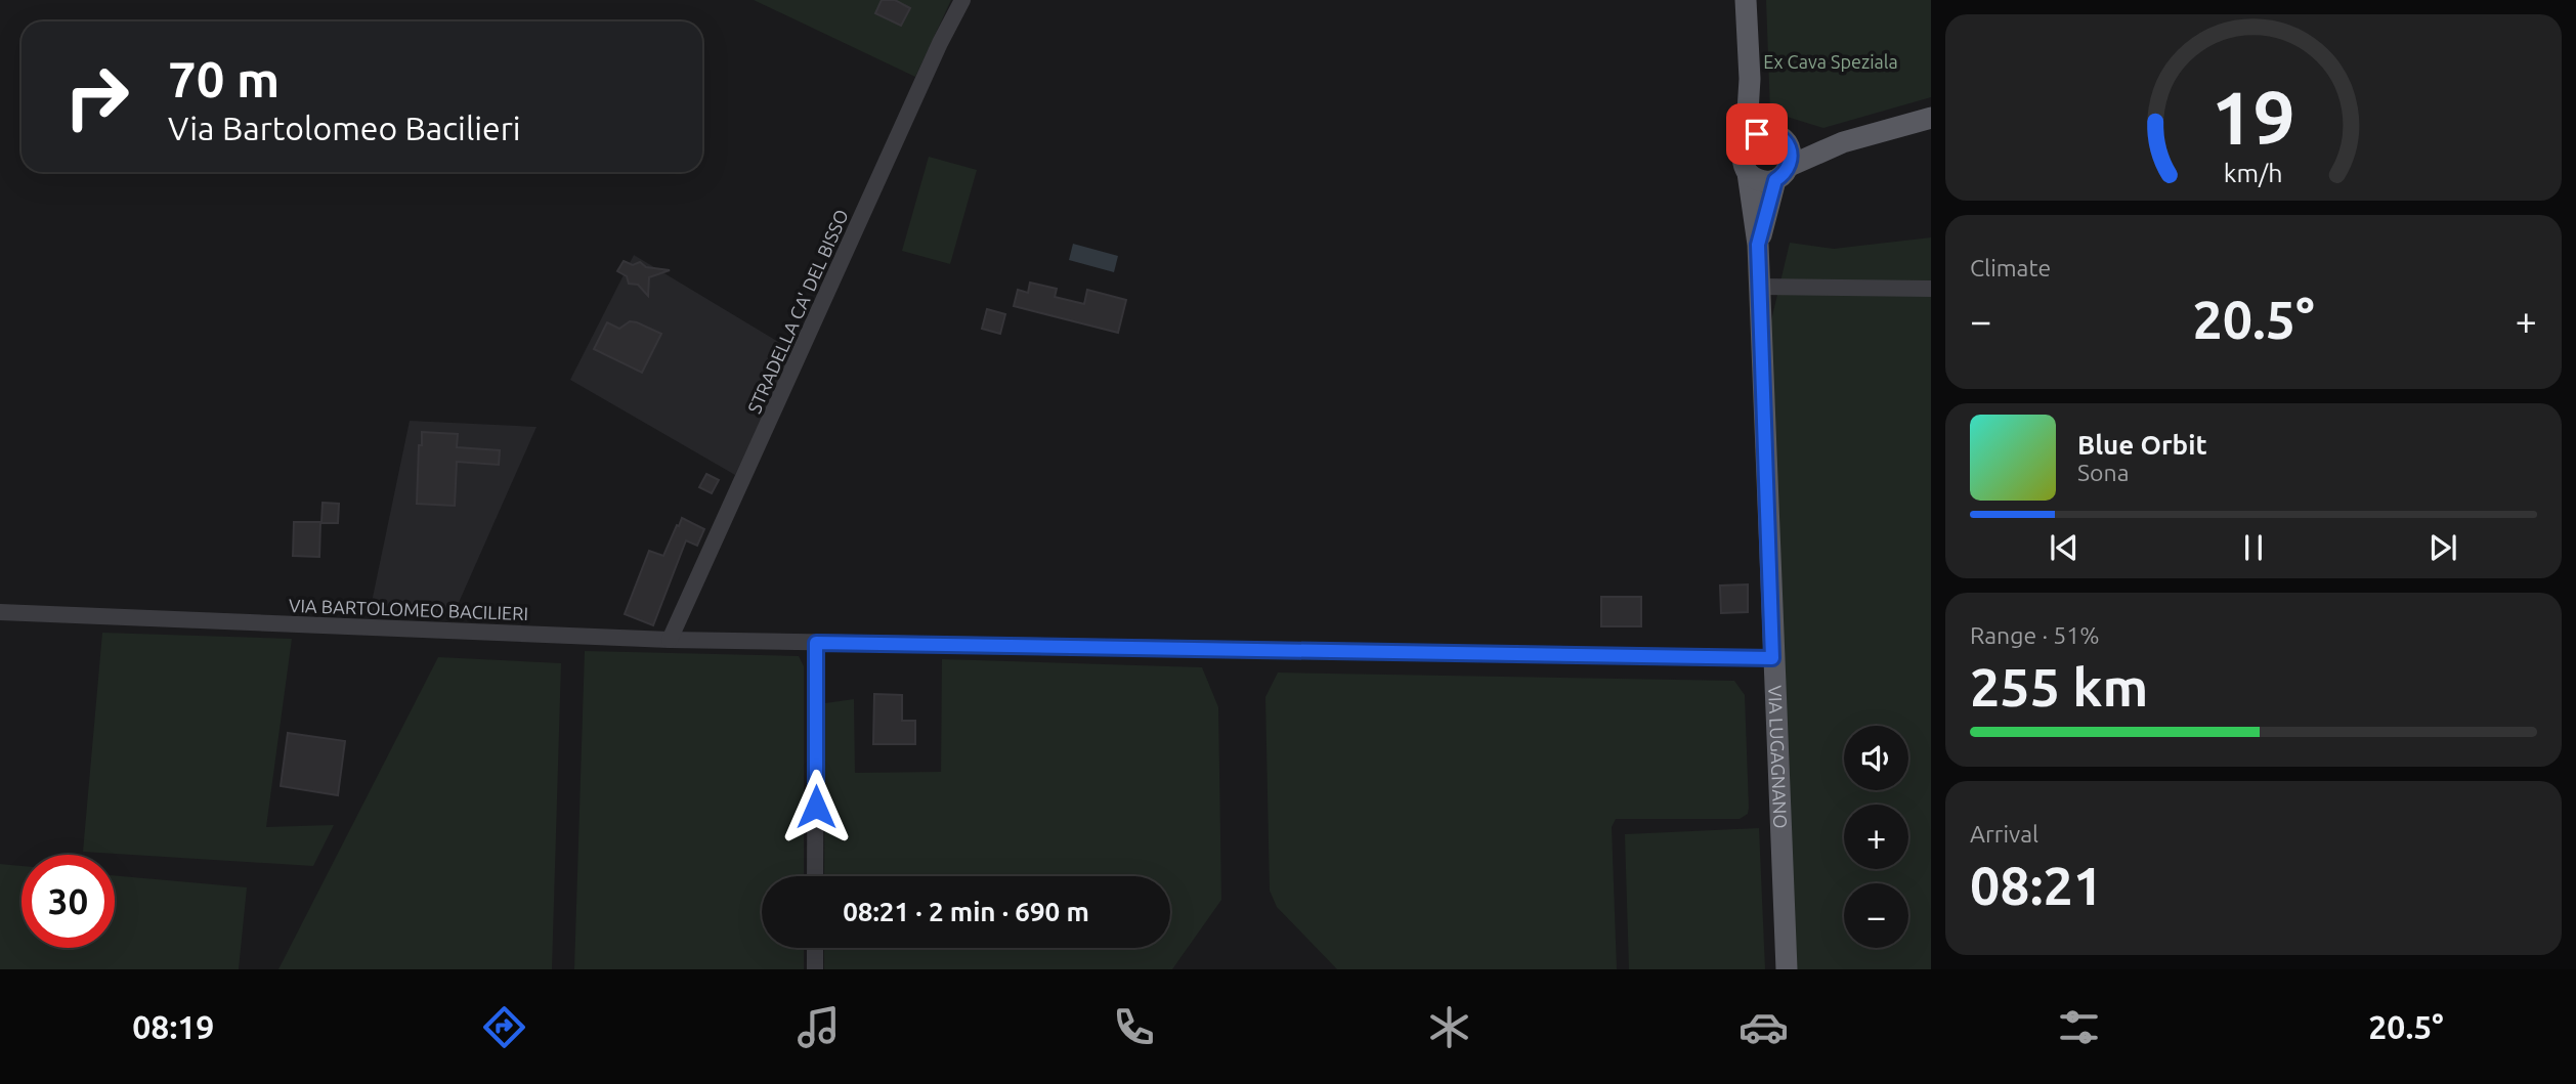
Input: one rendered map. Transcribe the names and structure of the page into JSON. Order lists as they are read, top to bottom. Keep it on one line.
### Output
{"streets":{"main road":["VIA LUGAGNANO"],"street":["STRADELLA CA' DEL BISSO","VIA BARTOLOMEO BACILIERI"]},"crossings":[["STRADELLA CA' DEL BISSO","VIA BARTOLOMEO BACILIERI"],["VIA BARTOLOMEO BACILIERI","VIA LUGAGNANO"]],"parks":["Ex Cava Speziala"],"page":{"turn":["70 m","Via Bartolomeo Bacilieri"],"tile":["Climate",["Range · 51%","255 km"],["Arrival","08:21"]],"heat":["−","20.5°","+"],"song":["Blue Orbit","Sona"],"map_buttons":["+","−"],"limit":"30","trip":"08:21 · 2 min · 690 m","tabs":["08:19","20.5°"],"gauge":["19","km/h"]}}
